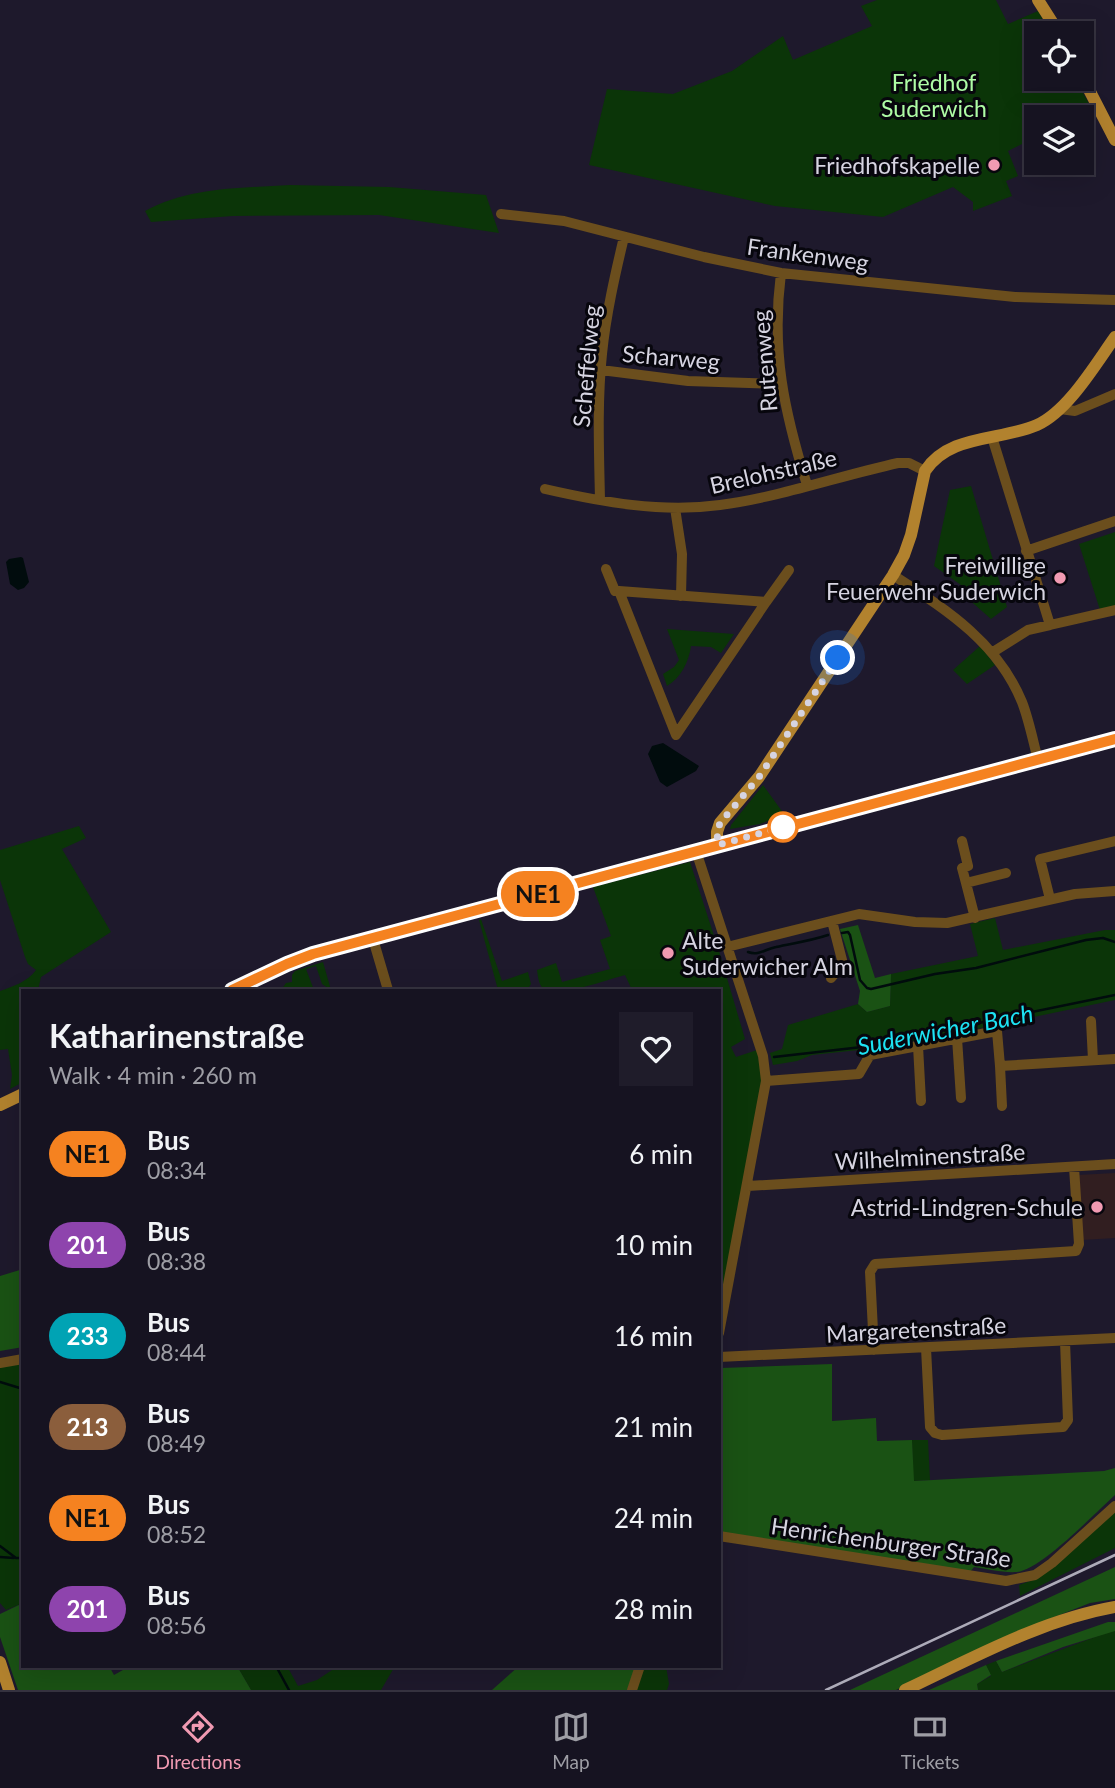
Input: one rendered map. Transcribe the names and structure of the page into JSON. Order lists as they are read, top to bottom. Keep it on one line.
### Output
{"streets":{"street":["Frankenweg","Scharweg","Rutenweg","Scheffelweg","Brelohstraße","Wilhelminenstraße","Margaretenstraße","Henrichenburger Straße"]},"crossings":[["Frankenweg","Rutenweg"],["Frankenweg","Scheffelweg"],["Scharweg","Rutenweg"],["Scharweg","Scheffelweg"],["Rutenweg","Brelohstraße"],["Scheffelweg","Brelohstraße"]],"water":["Suderwicher Bach"],"parks":["Friedhof Suderwich"],"places":["Friedhofskapelle","Freiwillige Feuerwehr Suderwich","Alte Suderwicher Alm","Astrid-Lindgren-Schule"],"lines":["bus line NE1"],"page":{"on_map":"NE1","heading":["Katharinenstraße","Walk · 4 min · 260 m"],"list":[{"mark":"NE1","name":"Bus","note":"08:34","value":"6 min"},{"mark":"201","name":"Bus","note":"08:38","value":"10 min"},{"mark":"233","name":"Bus","note":"08:44","value":"16 min"},{"mark":"213","name":"Bus","note":"08:49","value":"21 min"},{"mark":"NE1","name":"Bus","note":"08:52","value":"24 min"},{"mark":"201","name":"Bus","note":"08:56","value":"28 min"}],"tabs":["Directions","Map","Tickets"]}}
